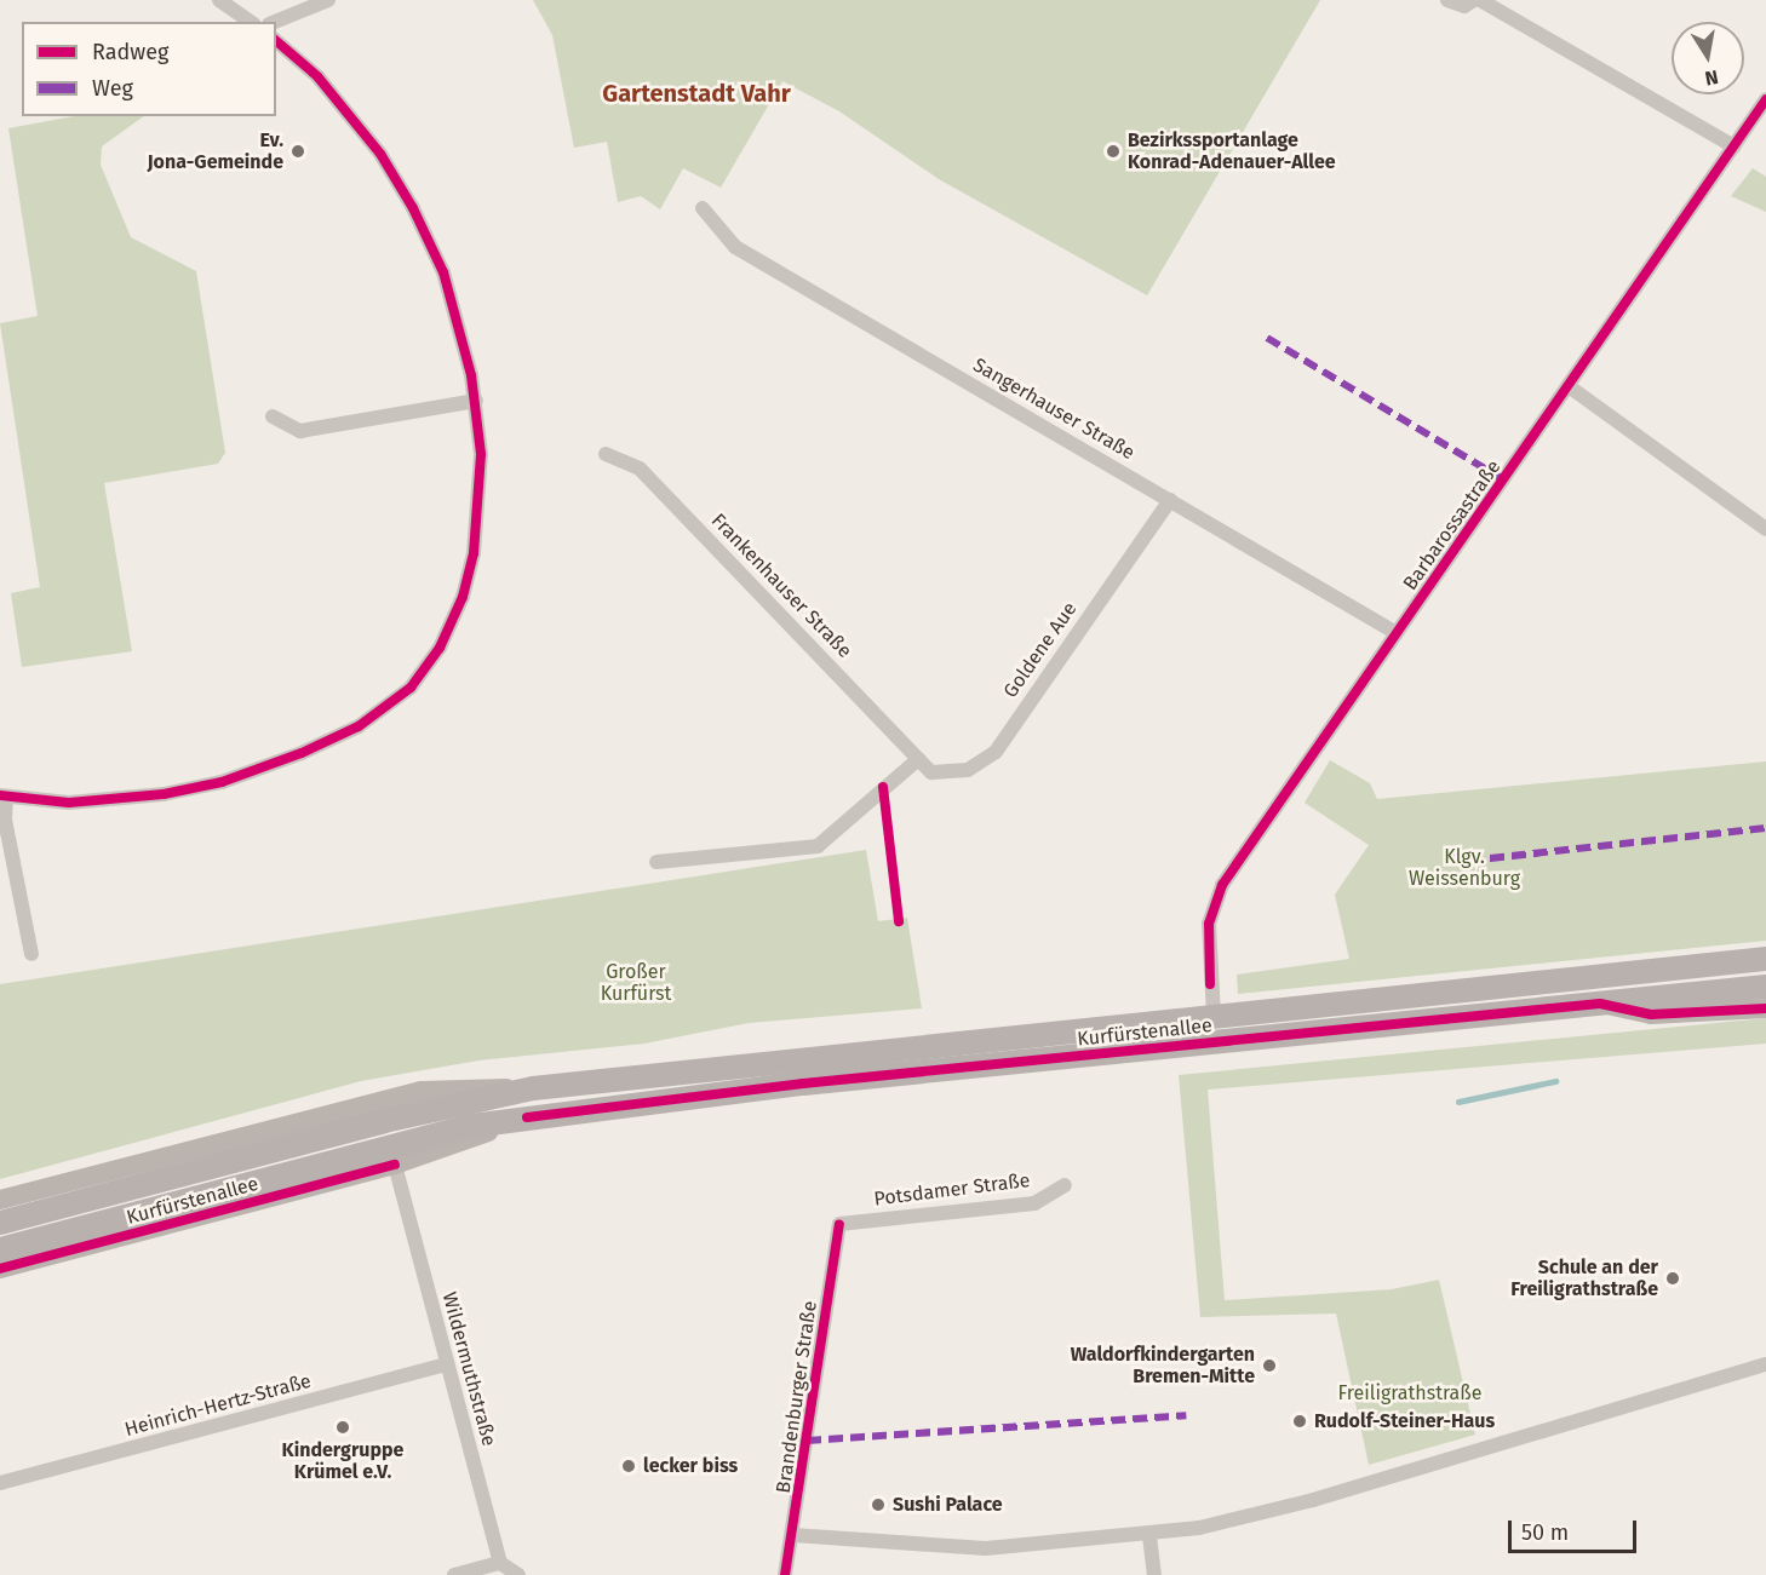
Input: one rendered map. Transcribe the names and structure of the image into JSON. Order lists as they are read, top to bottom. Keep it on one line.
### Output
{"streets":{"main road":["Kurfürstenallee"],"street":["Sangerhauser Straße","Barbarossastraße","Frankenhauser Straße","Goldene Aue","Potsdamer Straße","Wildermuthstraße","Brandenburger Straße","Heinrich-Hertz-Straße"]},"crossings":[["Sangerhauser Straße","Barbarossastraße"],["Sangerhauser Straße","Goldene Aue"],["Barbarossastraße","Kurfürstenallee"],["Frankenhauser Straße","Goldene Aue"],["Kurfürstenallee","Wildermuthstraße"],["Potsdamer Straße","Brandenburger Straße"],["Wildermuthstraße","Heinrich-Hertz-Straße"]],"districts":["Gartenstadt Vahr"],"parks":["Klgv. Weissenburg","Großer Kurfürst","Freiligrathstraße"],"places":["Ev. Jona-Gemeinde","Bezirkssportanlage Konrad-Adenauer-Allee","Schule an der Freiligrathstraße","Waldorfkindergarten Bremen-Mitte","Rudolf-Steiner-Haus","Kindergruppe Krümel e.V.","lecker biss","Sushi Palace"],"legend":["Radweg","Weg"],"scale_bar":"50 m","north":"bottom"}
